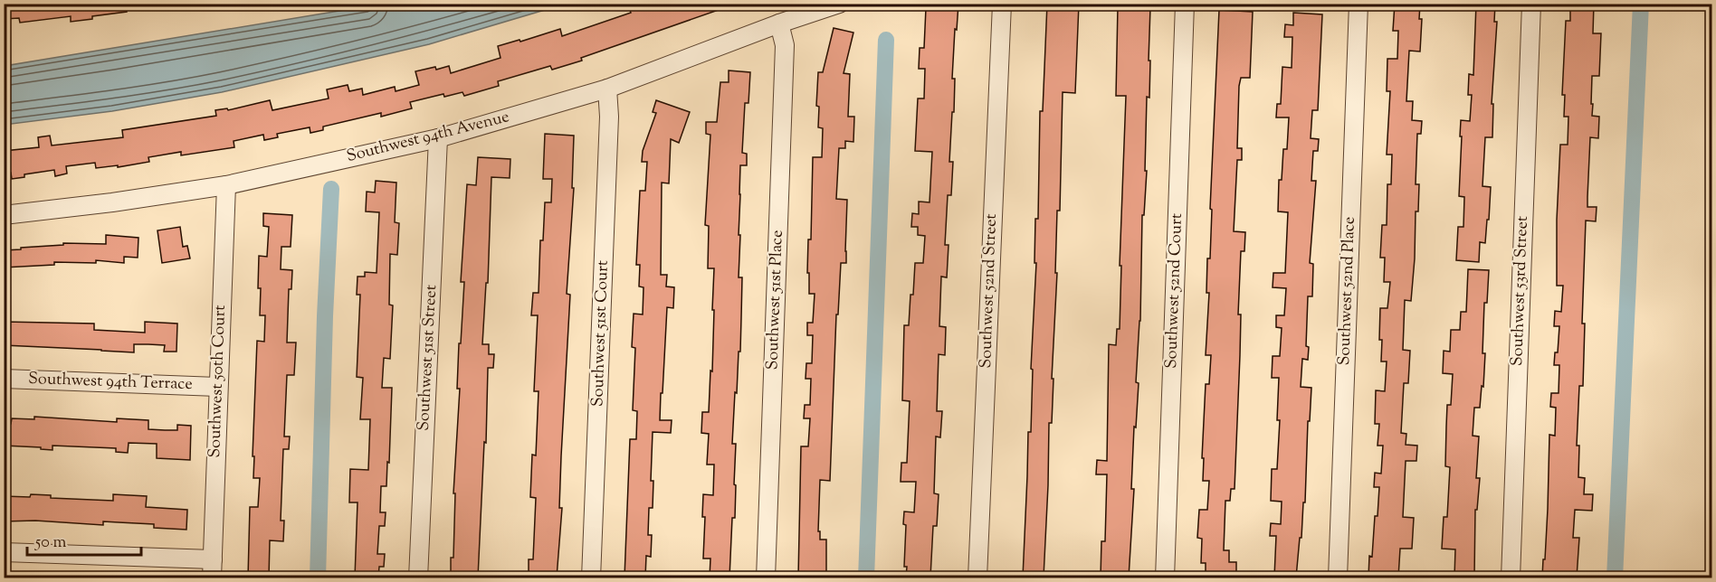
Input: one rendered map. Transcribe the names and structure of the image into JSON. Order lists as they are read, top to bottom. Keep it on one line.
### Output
{"streets":{"street":["Southwest 94th Avenue","Southwest 52nd Street","Southwest 52nd Court","Southwest 52nd Place","Southwest 53rd Street","Southwest 51st Place","Southwest 51st Court","Southwest 51st Street","Southwest 50th Court","Southwest 94th Terrace"]},"crossings":[["Southwest 94th Avenue","Southwest 51st Place"],["Southwest 94th Avenue","Southwest 51st Court"],["Southwest 94th Avenue","Southwest 51st Street"],["Southwest 94th Avenue","Southwest 50th Court"],["Southwest 50th Court","Southwest 94th Terrace"]],"scale_bar":"50 m"}
